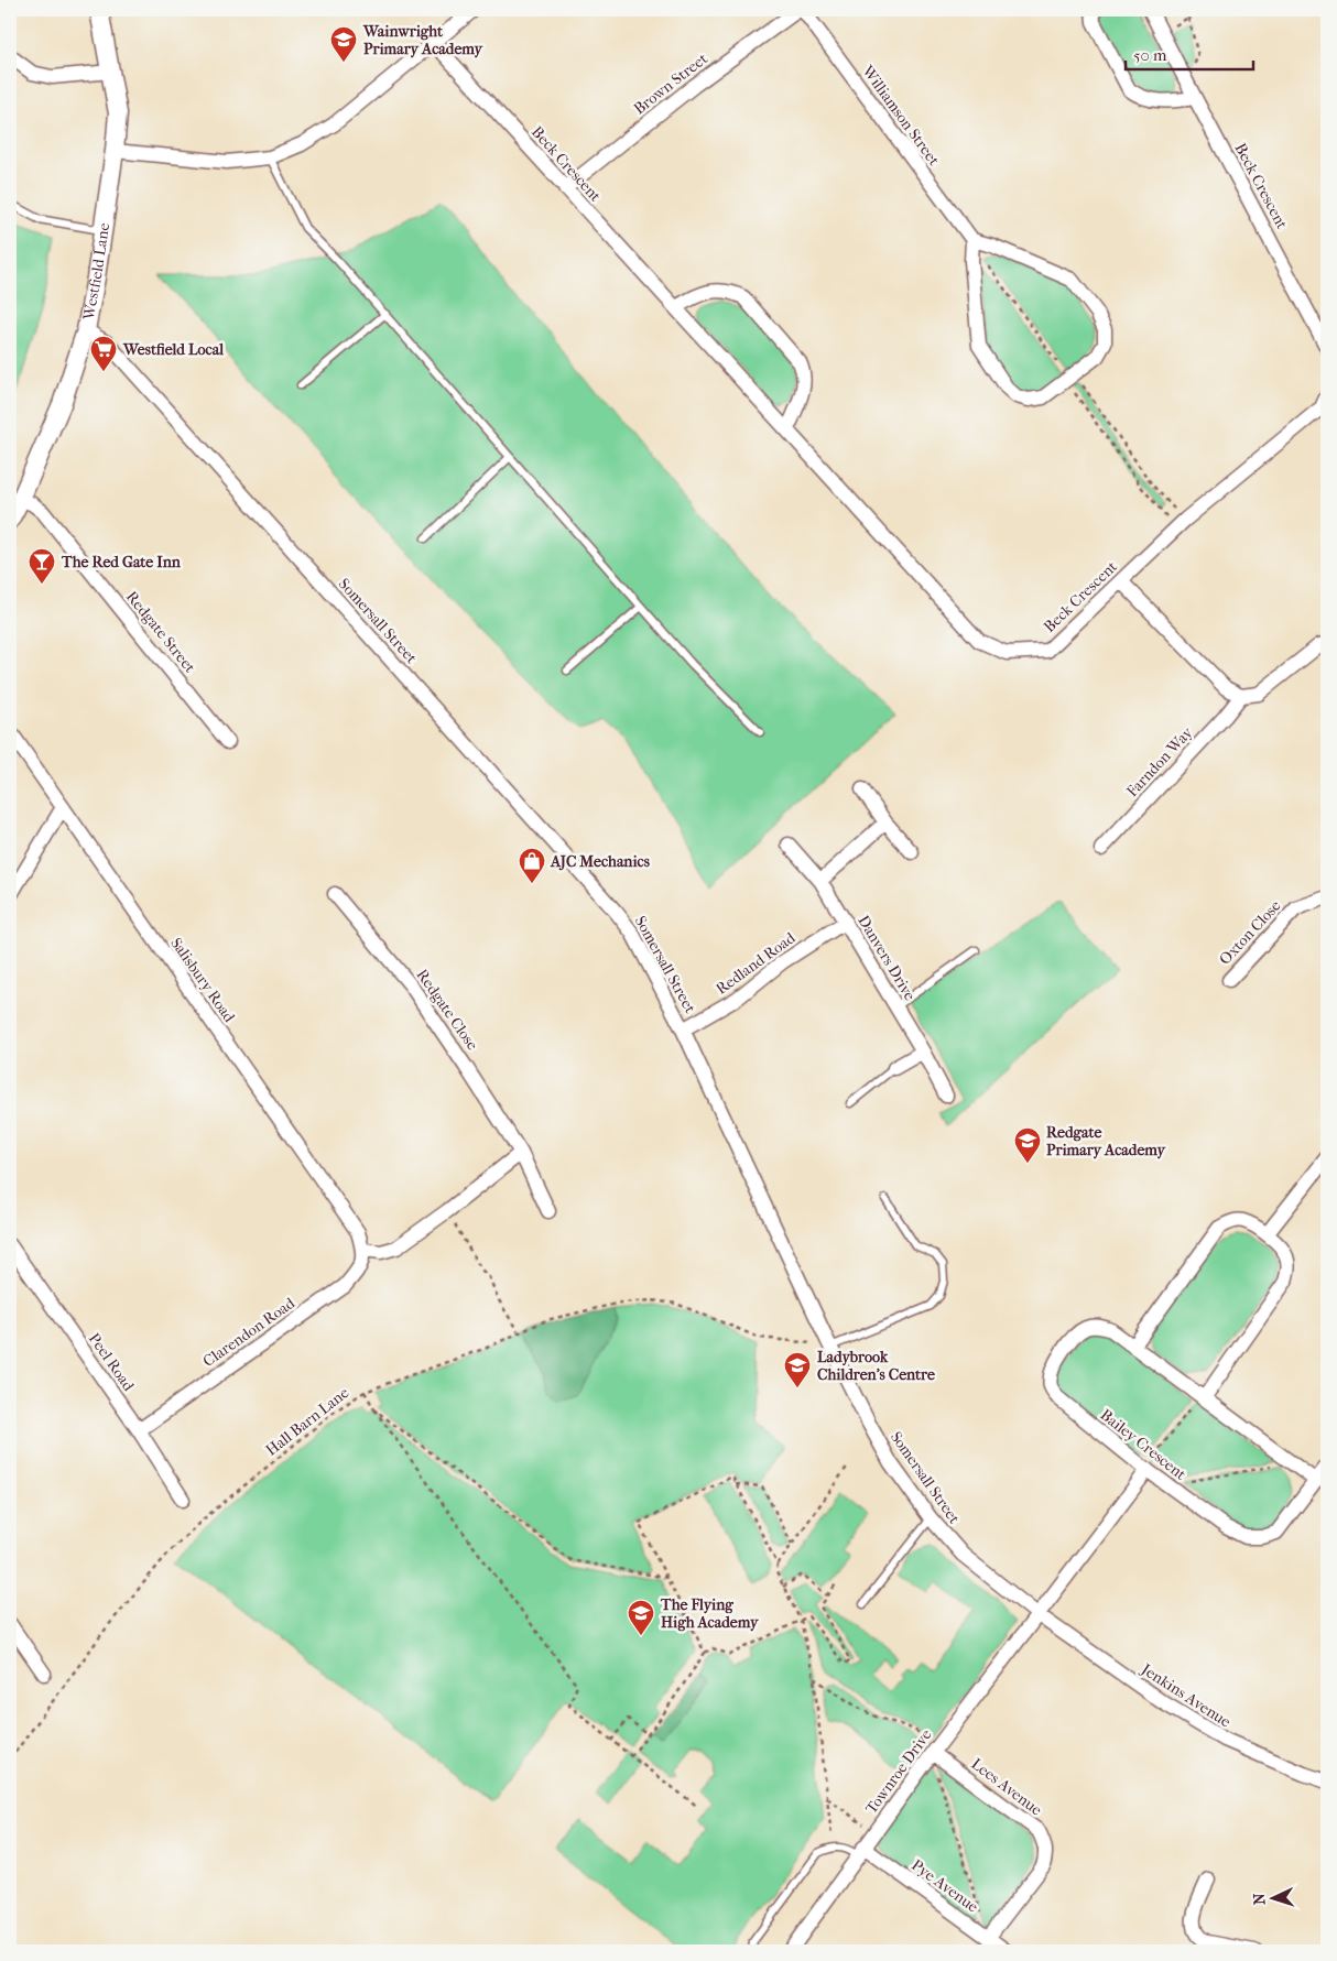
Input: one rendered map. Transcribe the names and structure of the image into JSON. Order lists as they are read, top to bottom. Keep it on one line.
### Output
{"streets":{"street":["Brown Street","Williamson Street","Beck Crescent","Westfield Lane","Somersall Street","Redgate Street","Farndon Way","Oxton Close","Danvers Drive","Redland Road","Salisbury Road","Redgate Close","Clarendon Road","Peel Road","Bailey Crescent","Jenkins Avenue","Townroe Drive","Lees Avenue","Pye Avenue"],"path":["Hall Barn Lane"]},"crossings":[["Brown Street","Williamson Street"],["Brown Street","Beck Crescent"],["Westfield Lane","Somersall Street"],["Westfield Lane","Redgate Street"],["Somersall Street","Redland Road"],["Somersall Street","Hall Barn Lane"],["Somersall Street","Jenkins Avenue"],["Somersall Street","Townroe Drive"],["Danvers Drive","Redland Road"],["Salisbury Road","Clarendon Road"],["Clarendon Road","Peel Road"],["Bailey Crescent","Townroe Drive"],["Jenkins Avenue","Townroe Drive"],["Townroe Drive","Lees Avenue"],["Townroe Drive","Pye Avenue"],["Lees Avenue","Pye Avenue"]],"places":{"school or university":["Wainwright Primary Academy","Redgate Primary Academy","Ladybrook Children's Centre","The Flying High Academy"],"supermarket":["Westfield Local"],"bar":["The Red Gate Inn"],"shop":["AJC Mechanics"]},"scale_bar":"50 m","north":"left"}
